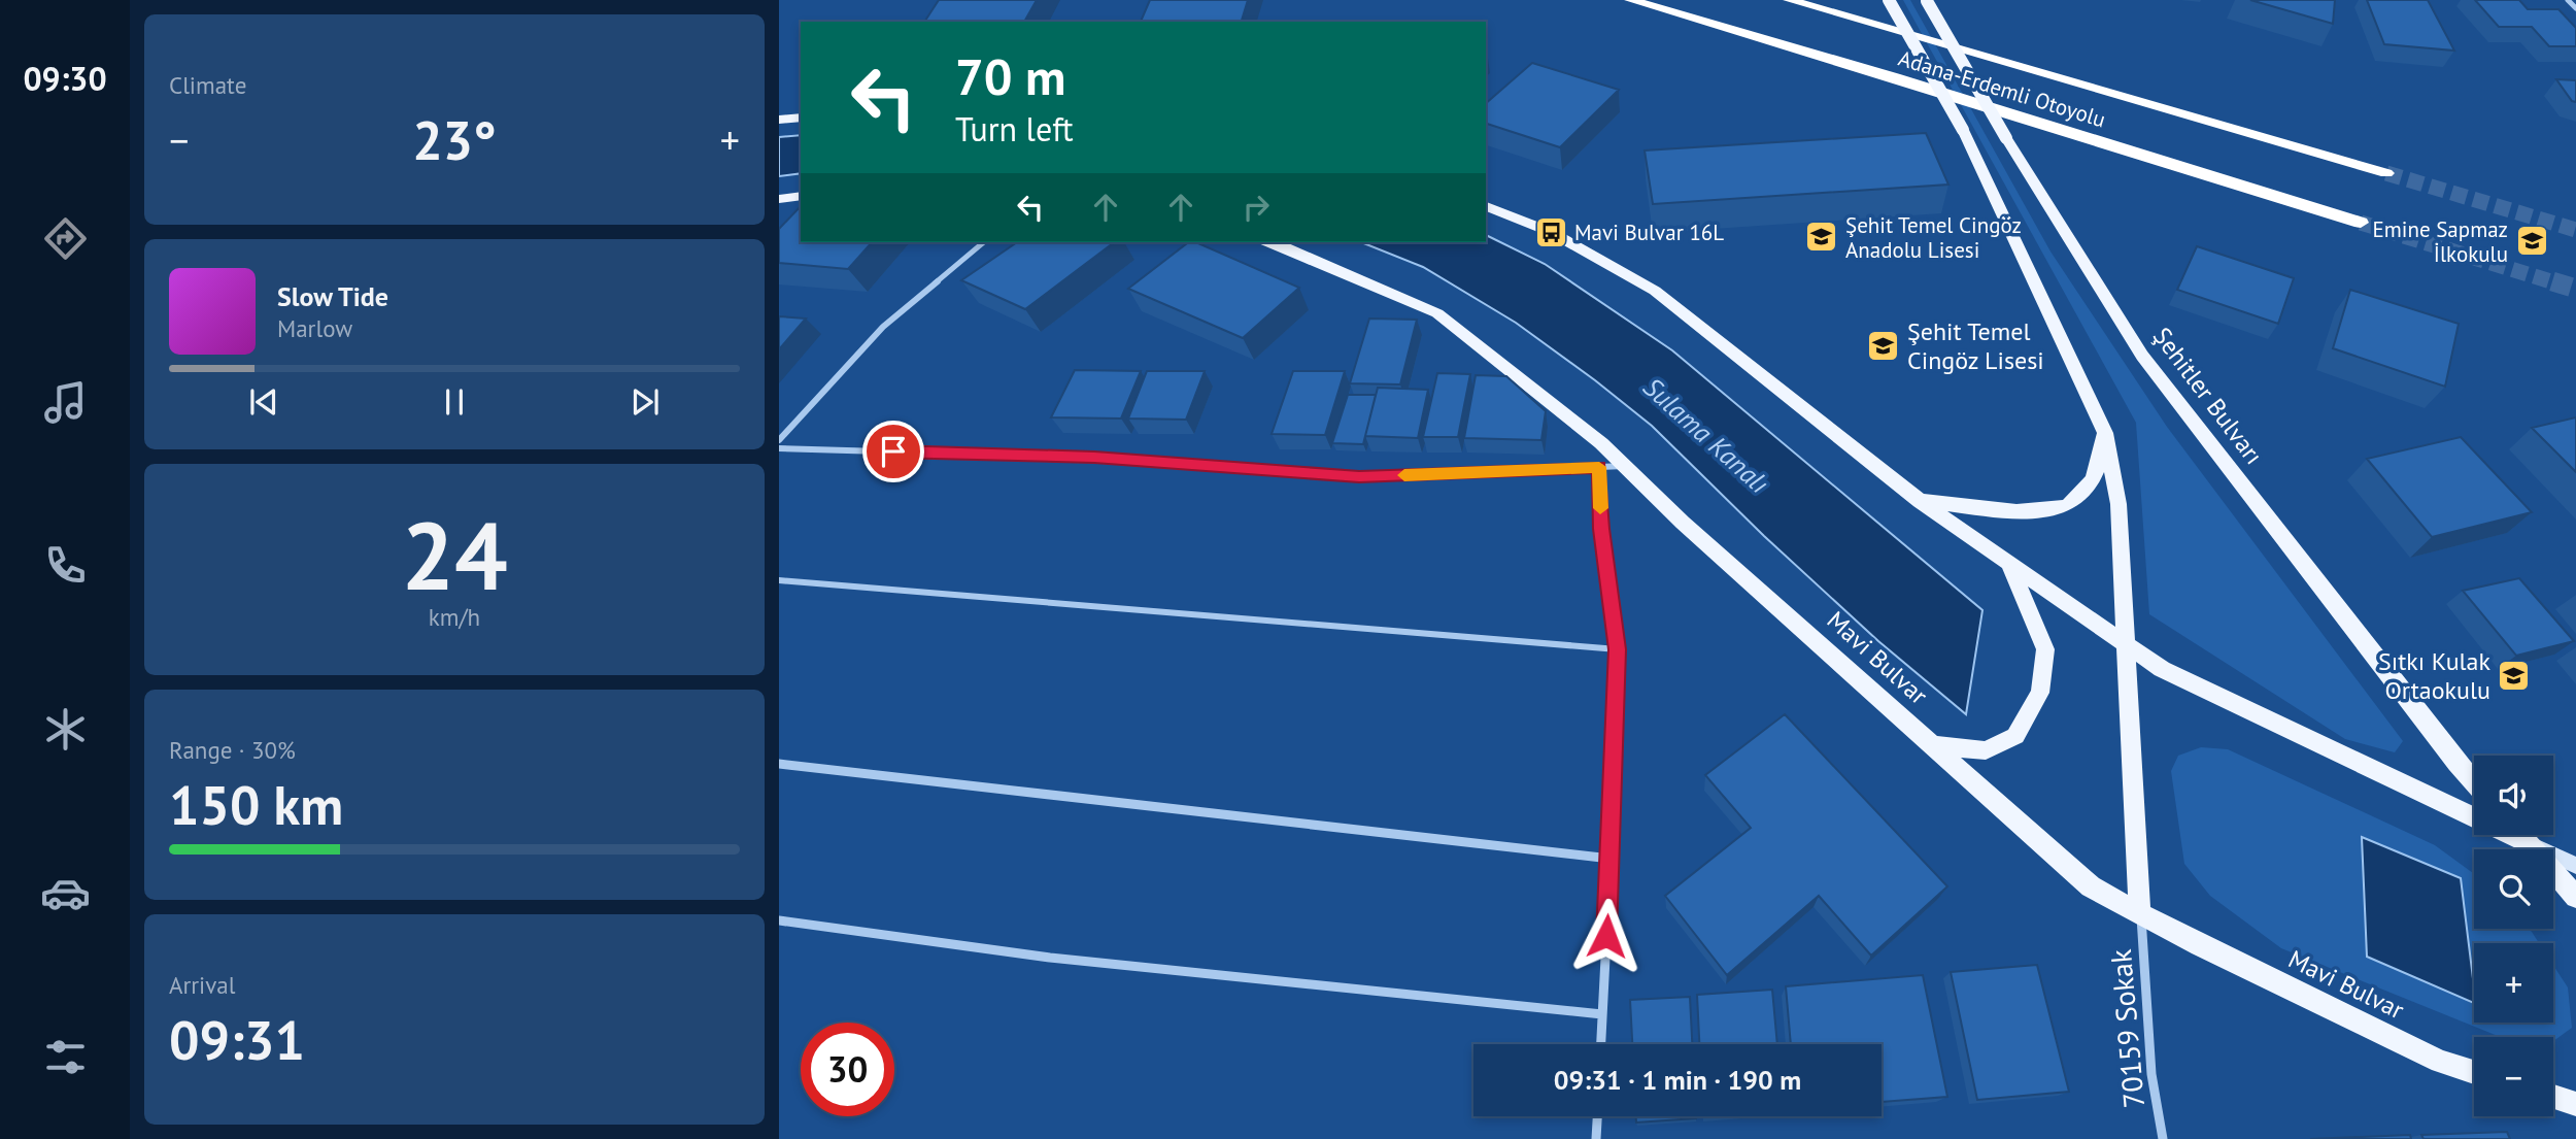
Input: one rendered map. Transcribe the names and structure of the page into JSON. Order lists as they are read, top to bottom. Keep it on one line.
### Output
{"streets":{"highway":["Adana-Erdemli Otoyolu"],"main road":["Şehitler Bulvarı","Mavi Bulvar"],"street":["70159 Sokak"]},"crossings":[["Mavi Bulvar","70159 Sokak"]],"water":["Sulama Kanalı"],"places":{"bus stop":["Mavi Bulvar 16L"],"school or university":["Şehit Temel Cingöz Anadolu Lisesi","Emine Sapmaz İlkokulu","Şehit Temel Cingöz Lisesi","Sıtkı Kulak Ortaokulu"]},"page":{"tabs":"09:30","tile":["Climate",["24","km/h"],["Range · 30%","150 km"],["Arrival","09:31"]],"turn":["70 m","Turn left"],"heat":["−","23°","+"],"song":["Slow Tide","Marlow"],"map_buttons":["+","−"],"limit":"30","trip":"09:31 · 1 min · 190 m"}}
